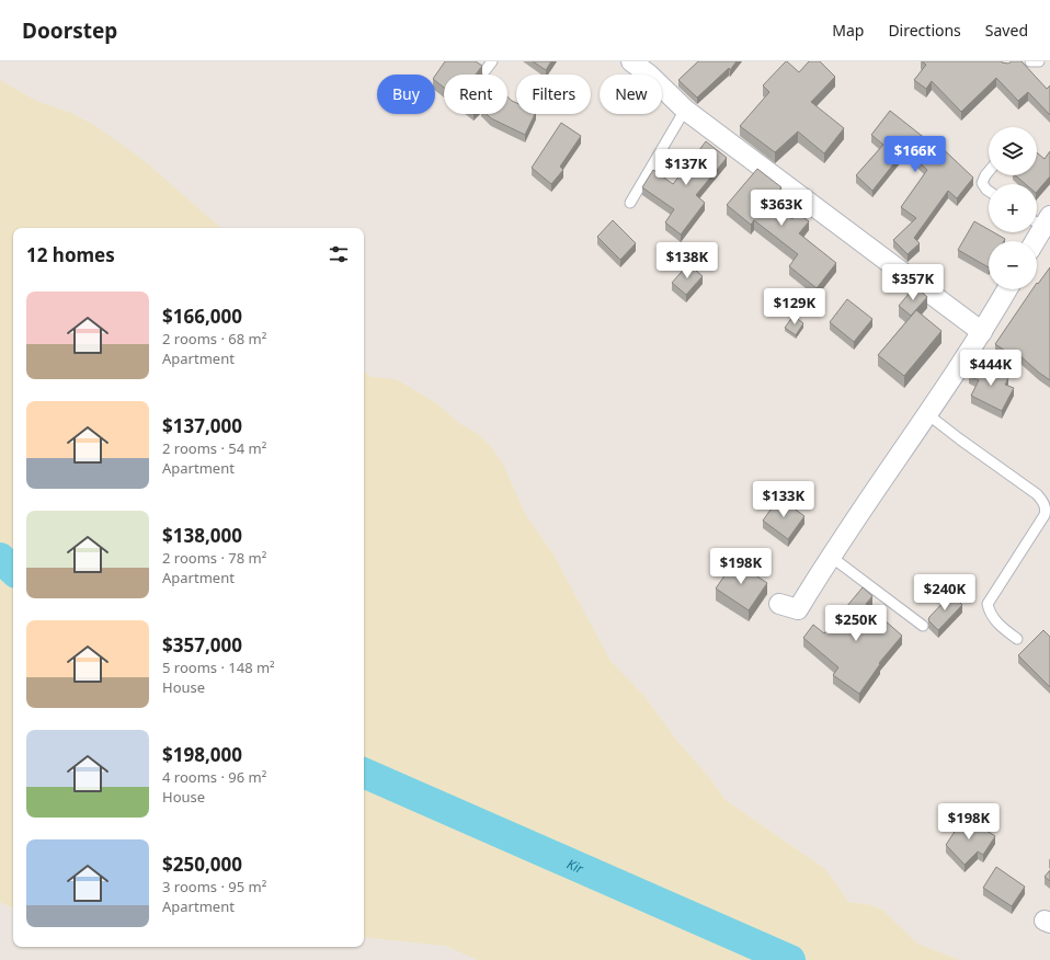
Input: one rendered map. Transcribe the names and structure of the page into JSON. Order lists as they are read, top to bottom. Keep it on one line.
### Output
{"water":["Kir"],"page":{"header":"Doorstep","nav":["Map","Directions","Saved"],"chip":["Buy","Rent","Filters","New"],"map_buttons":["+","−"],"price":["$166K","$137K","$363K","$138K","$357K","$129K","$444K","$133K","$198K","$240K","$250K","$198K"],"heading":"12 homes","list":[{"name":"$166,000","note":"2 rooms · 68 m² · Apartment"},{"name":"$137,000","note":"2 rooms · 54 m² · Apartment"},{"name":"$138,000","note":"2 rooms · 78 m² · Apartment"},{"name":"$357,000","note":"5 rooms · 148 m² · House"},{"name":"$198,000","note":"4 rooms · 96 m² · House"},{"name":"$250,000","note":"3 rooms · 95 m² · Apartment"}]}}
